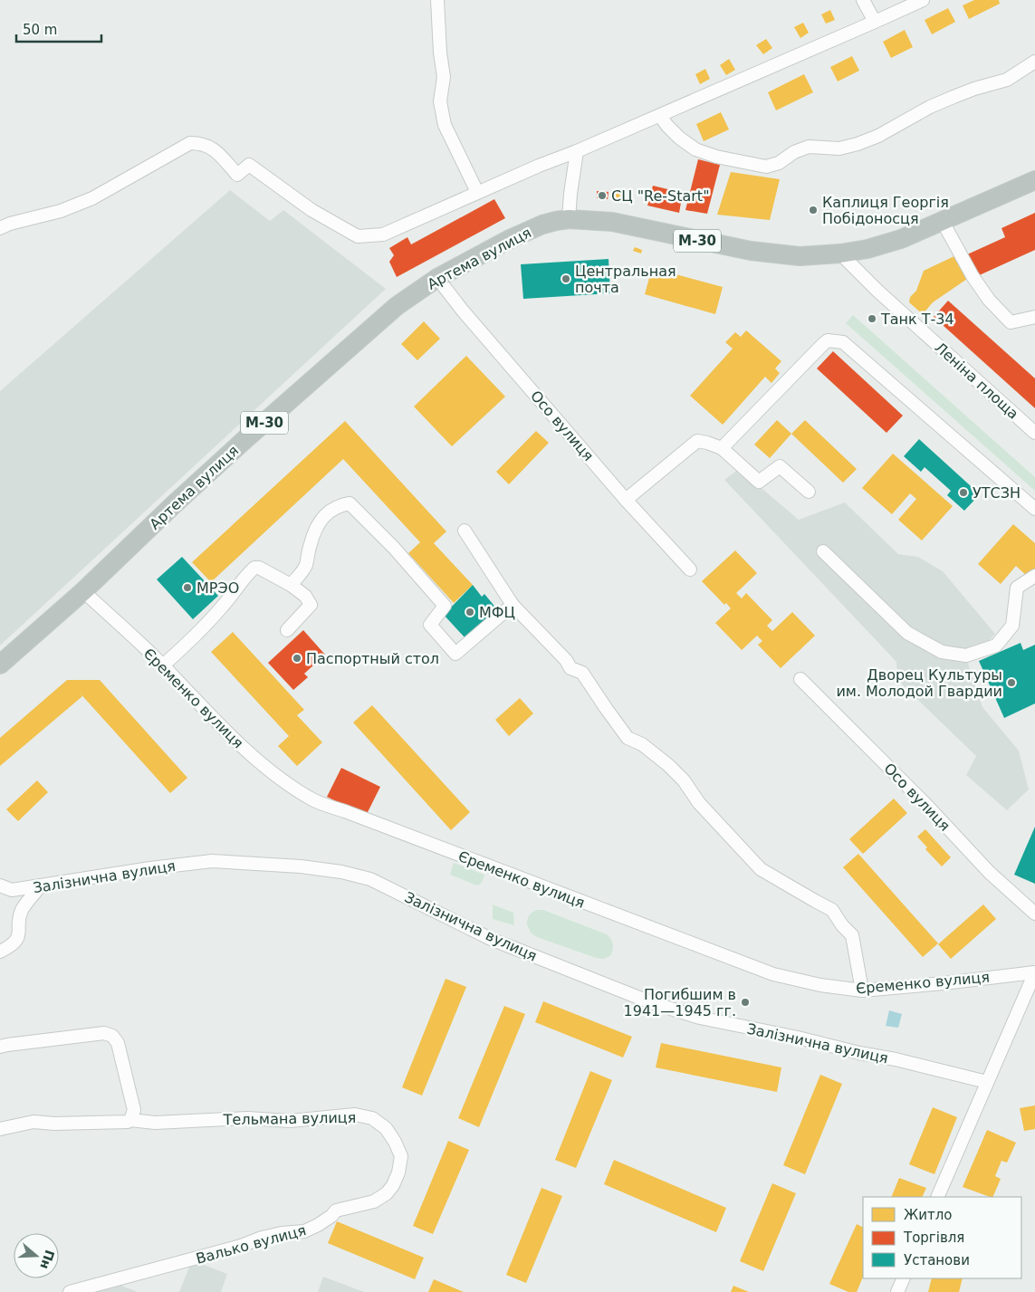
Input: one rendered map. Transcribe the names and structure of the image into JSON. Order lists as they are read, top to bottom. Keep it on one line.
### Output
{"streets":{"highway":["М-30","Артема вулиця"],"street":["Леніна площа","Осо вулиця","Єременко вулиця","Залізнична вулиця","Тельмана вулиця","Валько вулиця"]},"crossings":[["М-30","Артема вулиця"],["М-30","Леніна площа"],["Артема вулиця","Осо вулиця"],["Артема вулиця","Єременко вулиця"],["Тельмана вулиця","Валько вулиця"]],"places":["СЦ \"Re-Start\"","Каплиця Георгія Побідоносця","Центральная почта","Танк Т-34","УТСЗН","МРЭО","МФЦ","Паспортный стол","Дворец Культуры им. Молодой Гвардии","Погибшим в 1941—1945 гг."],"legend":["Житло","Торгівля","Установи"],"scale_bar":"50 m","north":"right"}
